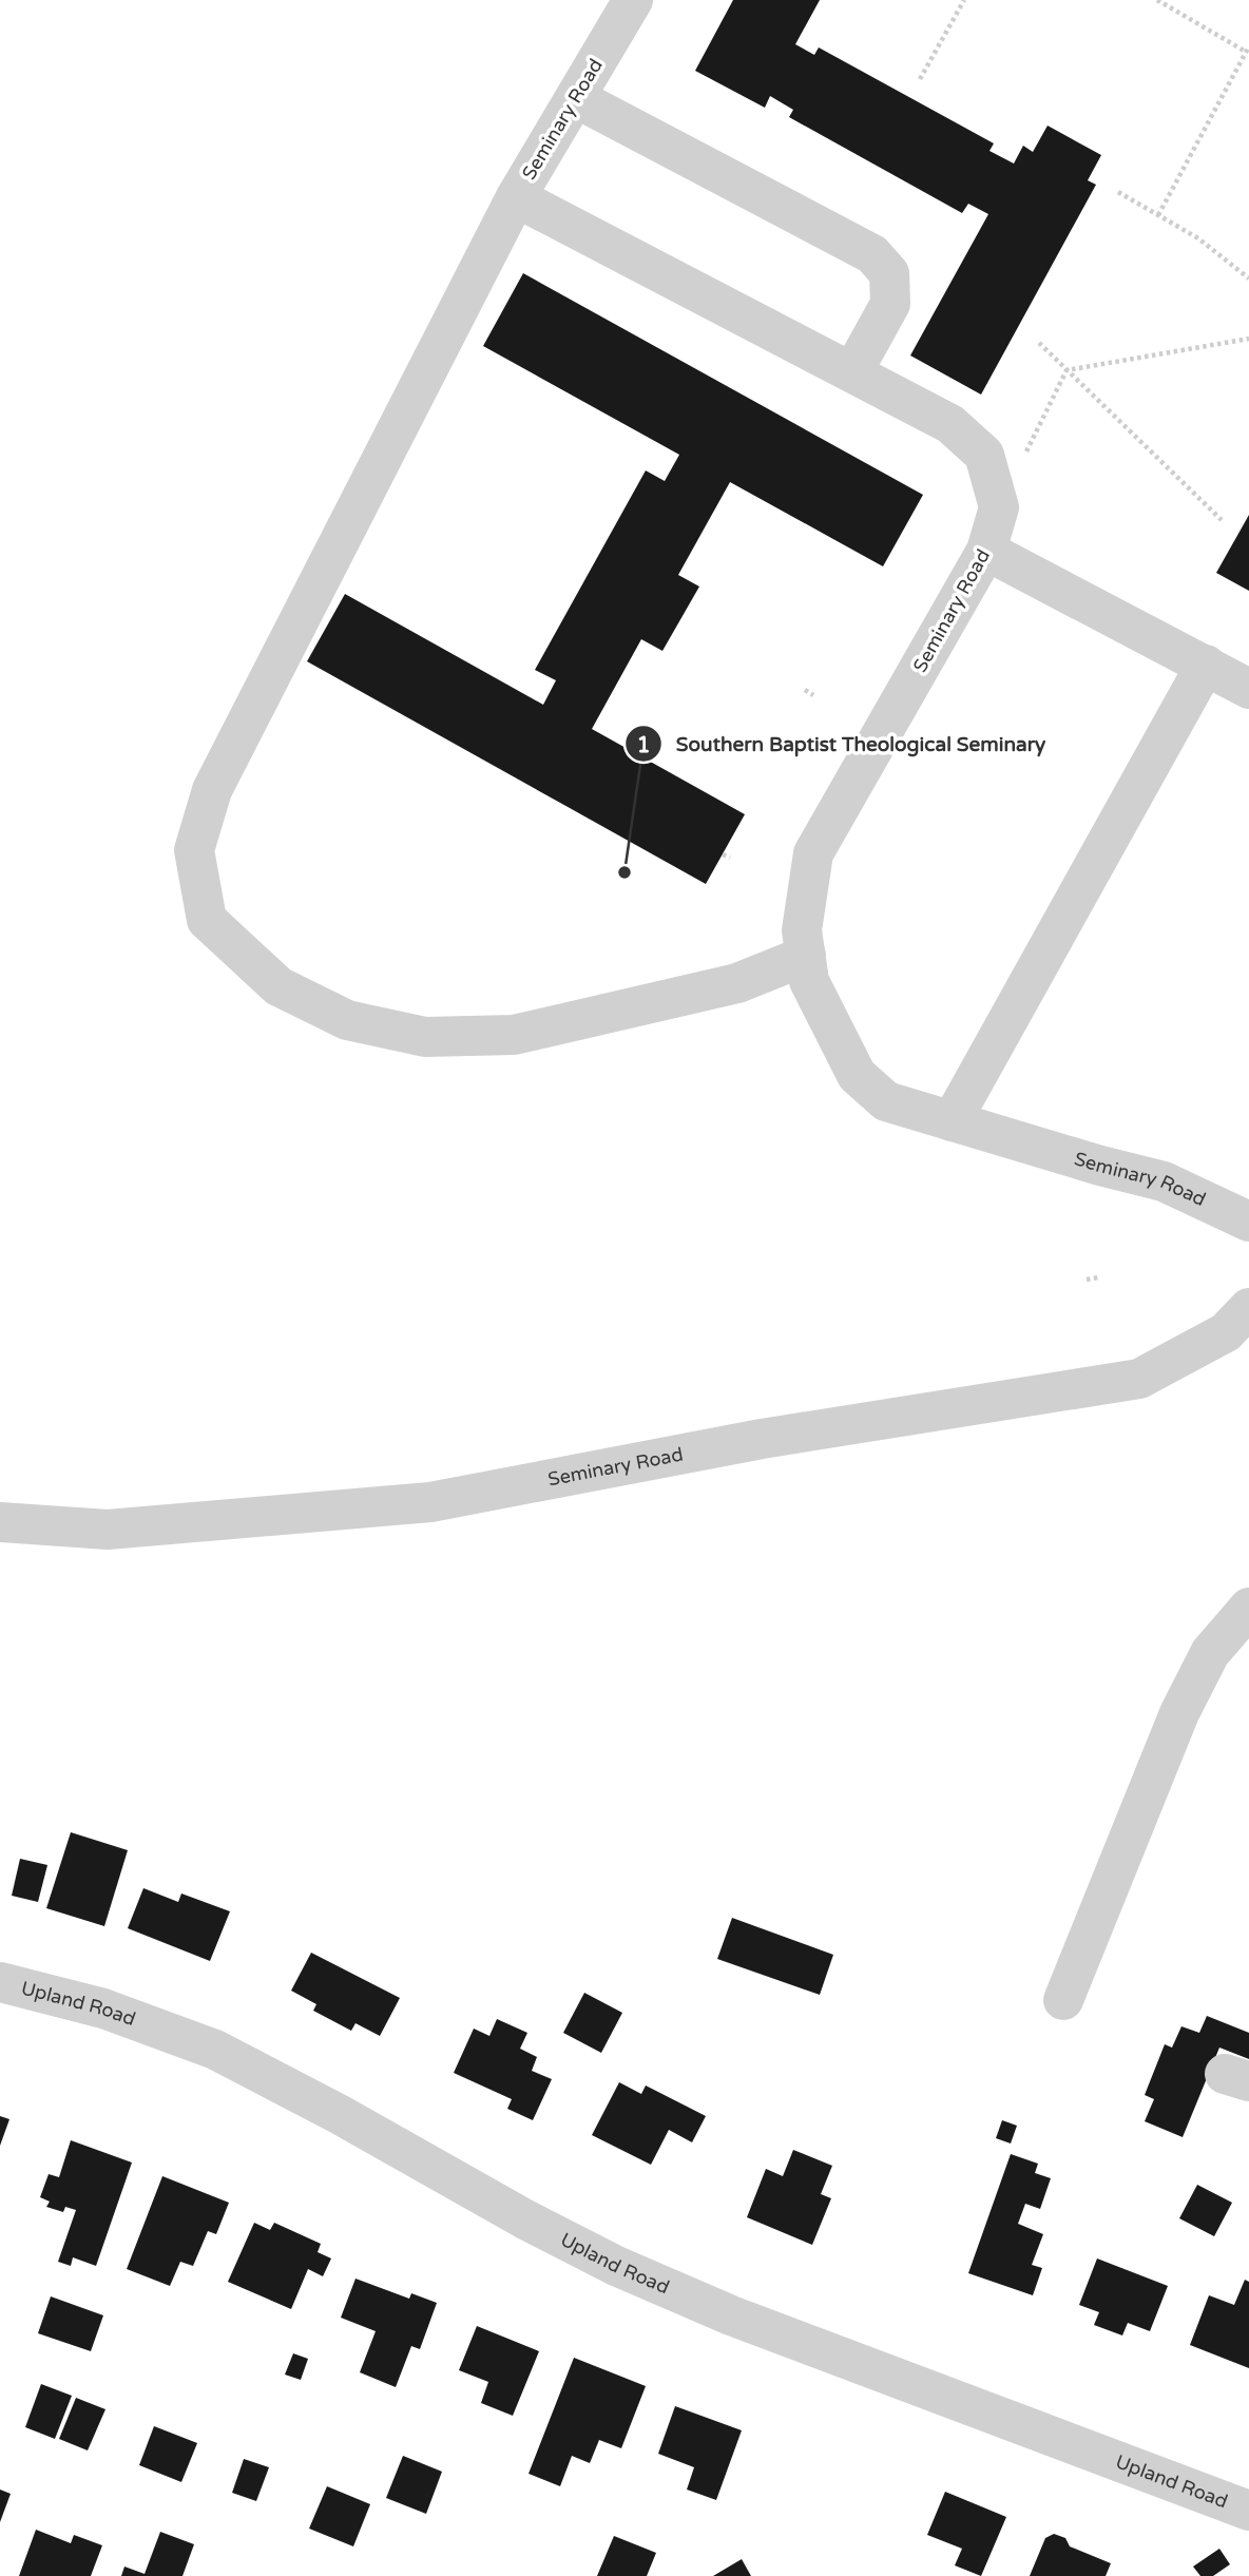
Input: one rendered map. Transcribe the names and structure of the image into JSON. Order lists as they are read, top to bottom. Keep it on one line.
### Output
{"streets":{"street":["Seminary Road","Upland Road"]},"places":["Southern Baptist Theological Seminary"]}
